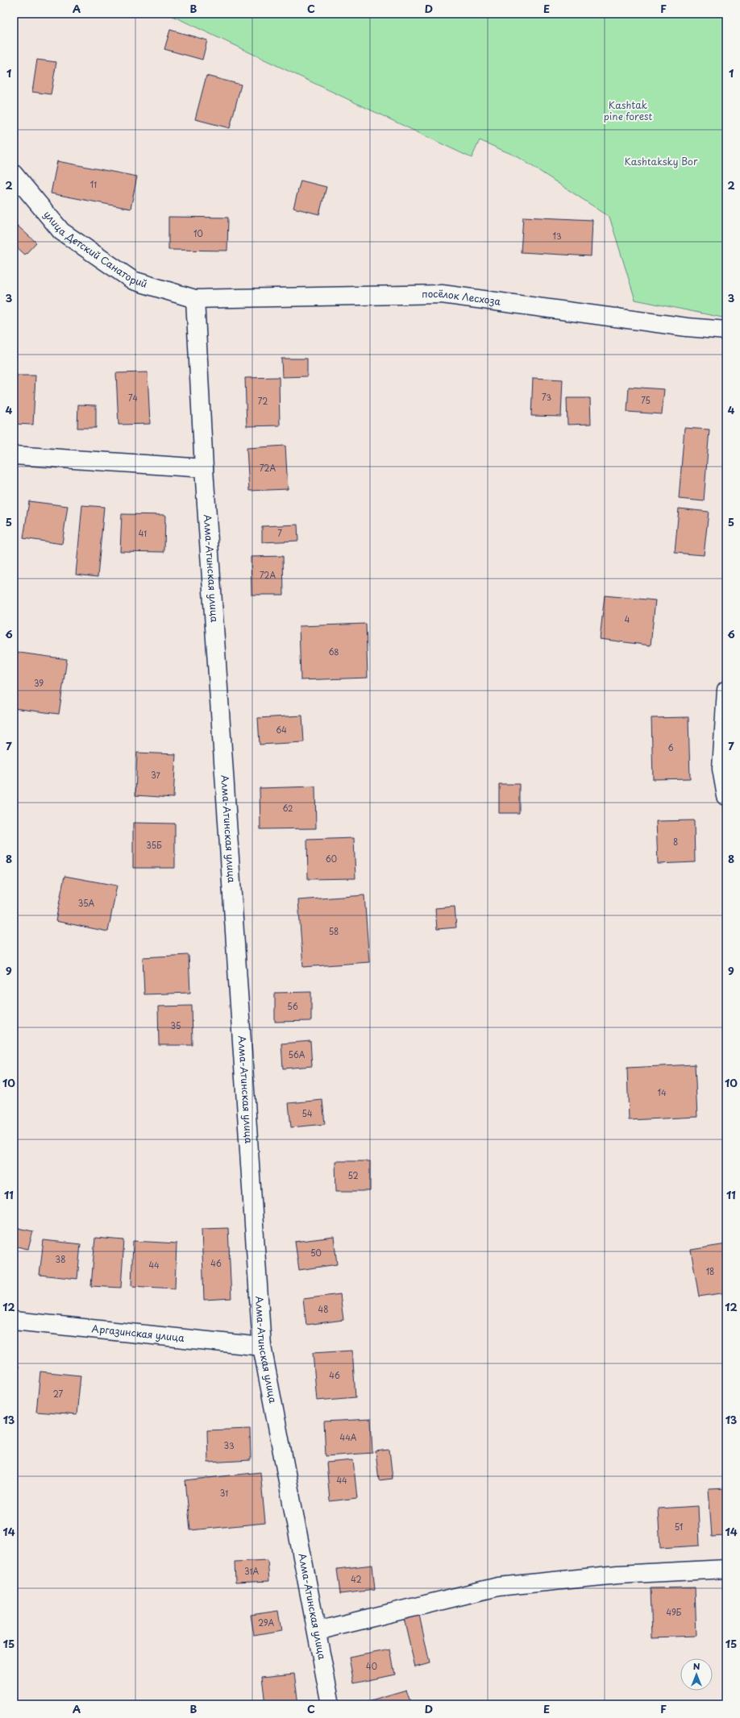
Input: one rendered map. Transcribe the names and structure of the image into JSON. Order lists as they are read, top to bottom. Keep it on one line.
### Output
{"streets":{"street":["улица Детский Санаторий","посёлок Лесхоза","Алма-Атинская улица","Аргазинская улица"]},"crossings":[["улица Детский Санаторий","посёлок Лесхоза"],["улица Детский Санаторий","Алма-Атинская улица"],["посёлок Лесхоза","Алма-Атинская улица"],["Алма-Атинская улица","Аргазинская улица"]],"parks":["Kashtak pine forest","Kashtaksky Bor"],"house_numbers":["11","10","13","73","74","75","72","72А","41","7","72А","4","68","39","64","6","37","62","8","35Б","60","35А","58","56","35","56А","14","54","52","50","38","46","44","18","48","46","27","44А","33","44","31","51","31А","42","49Б","29А","40"],"north":"top","grid":{"columns":["A","B","C","D","E","F"],"rows":["1","2","3","4","5","6","7","8","9","10","11","12","13","14","15"]}}
